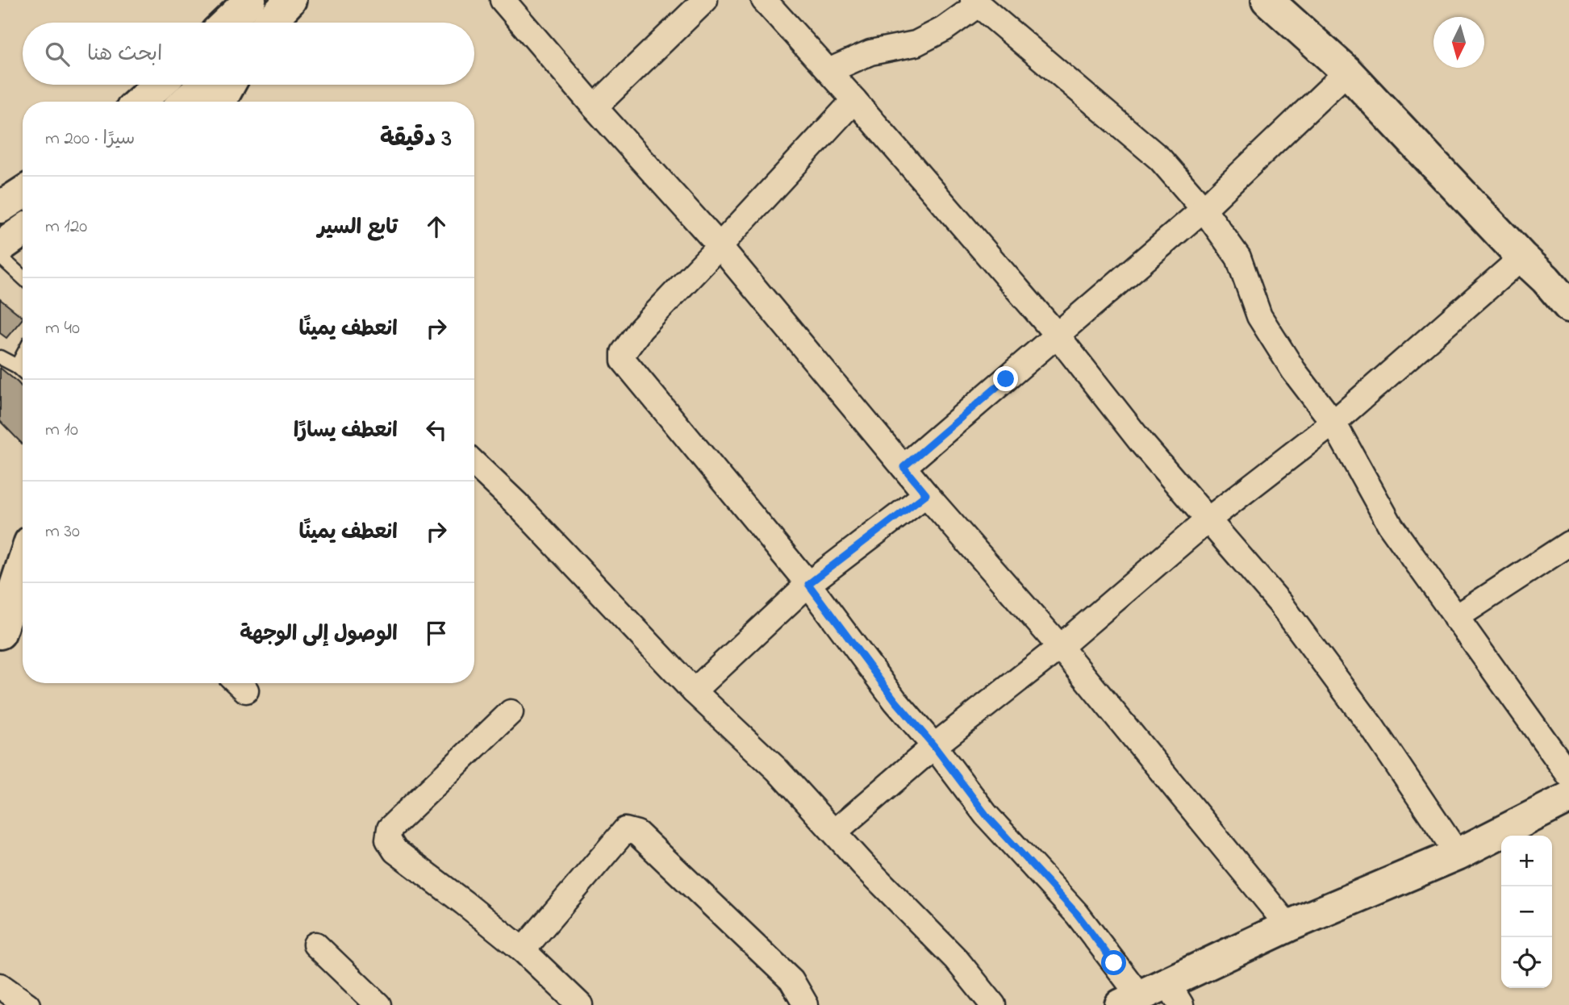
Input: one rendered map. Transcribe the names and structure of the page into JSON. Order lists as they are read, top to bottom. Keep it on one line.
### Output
{"north":"bottom","page":{"search":"ابحث هنا","heading":["3 دقيقة","سيرًا · 200 m"],"list":[["تابع السير","120 m"],["انعطف يمينًا","40 m"],["انعطف يسارًا","10 m"],["انعطف يمينًا","30 m"],"الوصول إلى الوجهة"],"map_buttons":["+","−"]}}
